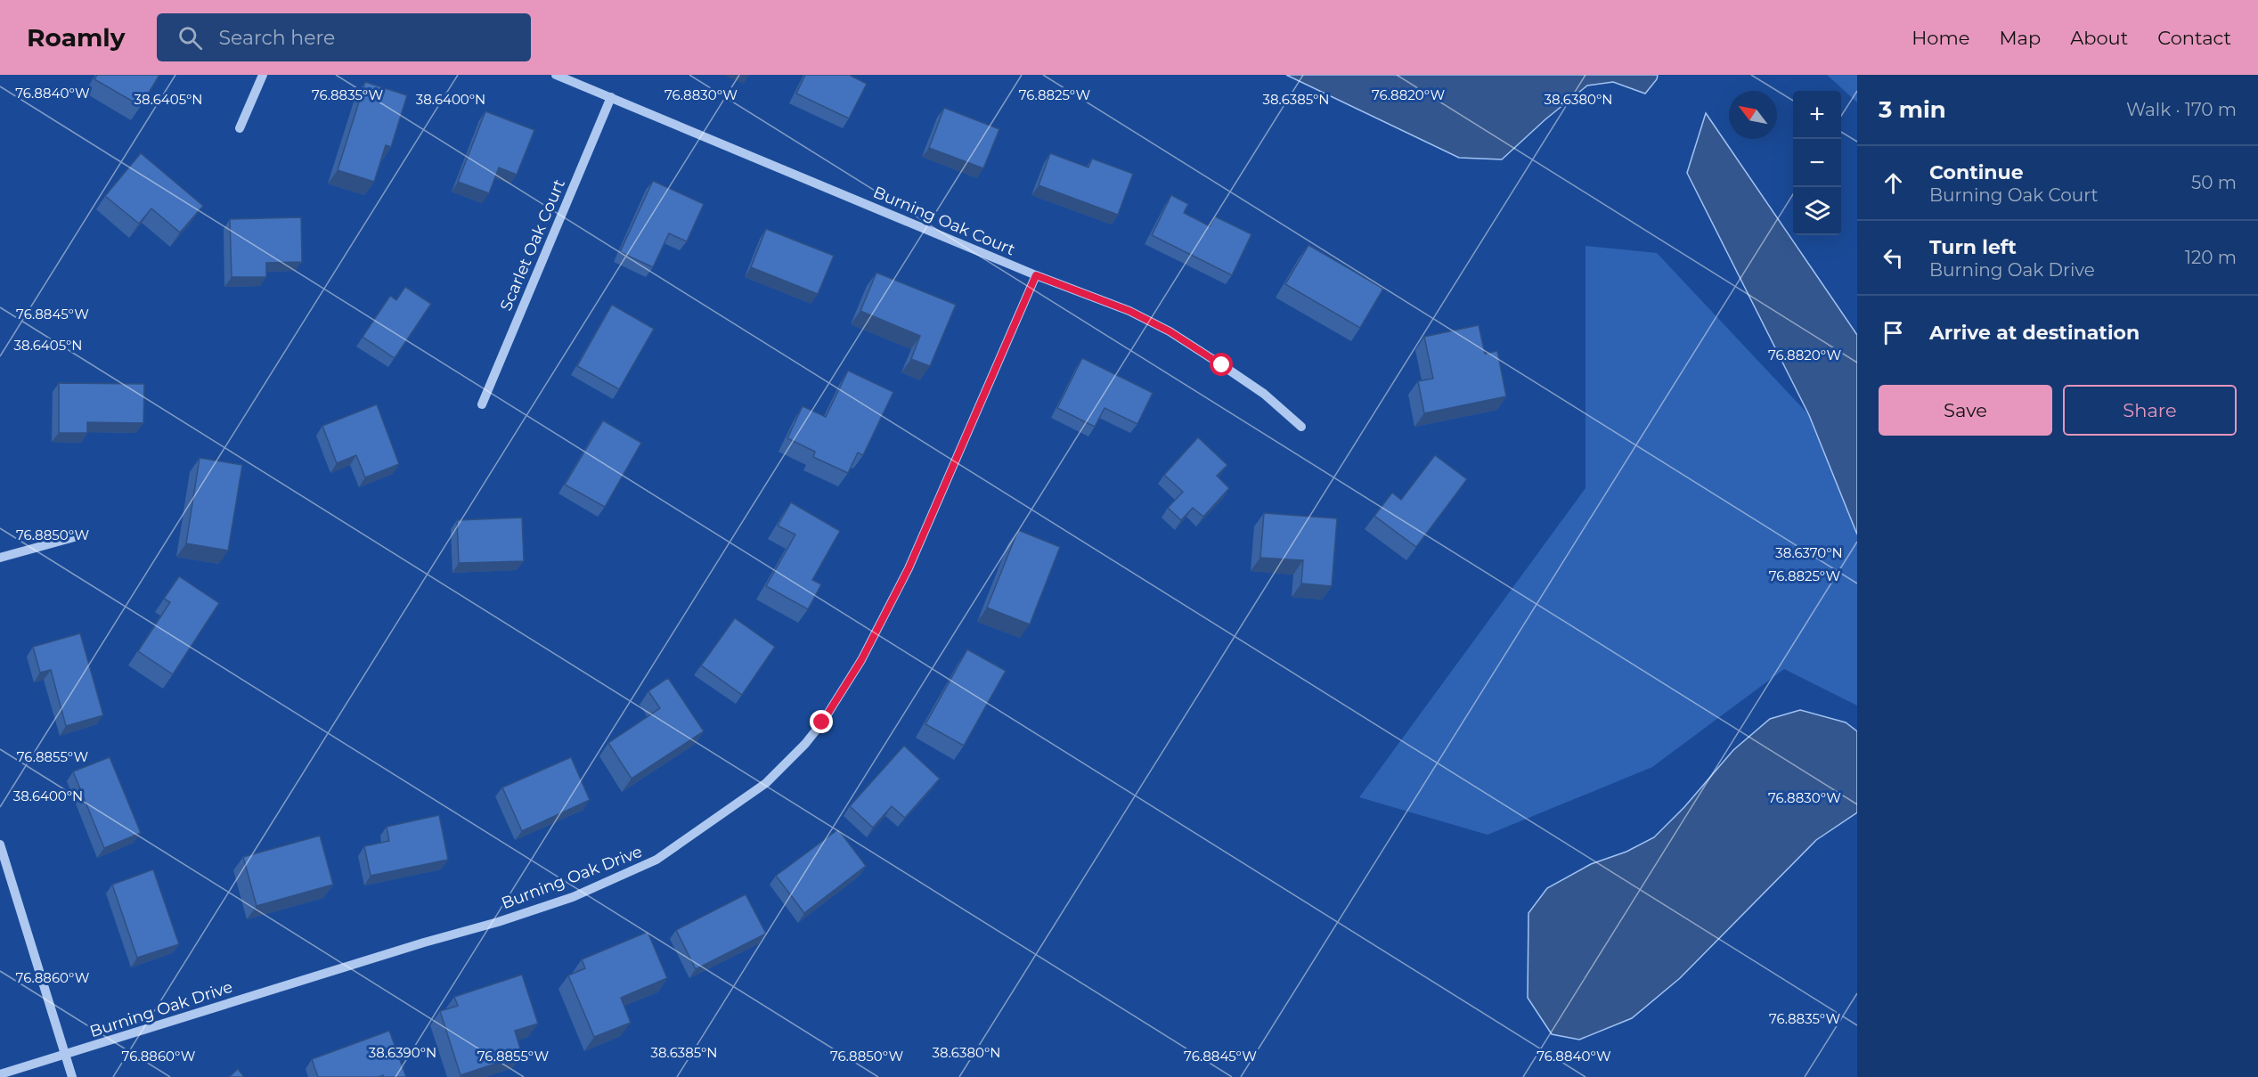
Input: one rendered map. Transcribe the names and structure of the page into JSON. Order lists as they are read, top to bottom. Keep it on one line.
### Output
{"streets":{"street":["Burning Oak Court","Scarlet Oak Court","Burning Oak Drive"]},"crossings":[["Burning Oak Court","Scarlet Oak Court"],["Burning Oak Court","Burning Oak Drive"]],"north":"top left","page":{"header":"Roamly","search":"Search here","nav":["Home","Map","About","Contact"],"heading":["3 min","Walk · 170 m"],"map_buttons":["+","−"],"list":[["Continue","Burning Oak Court","50 m"],["Turn left","Burning Oak Drive","120 m"],"Arrive at destination"],"buttons":["Save","Share"]},"coordinates":["76.8840°W","76.8835°W","76.8820°W","76.8830°W","76.8825°W","38.6405°N","38.6400°N","38.6385°N","38.6380°N","76.8845°W","76.8850°W","38.6370°N","76.8855°W","76.8860°W","38.6390°N"]}
